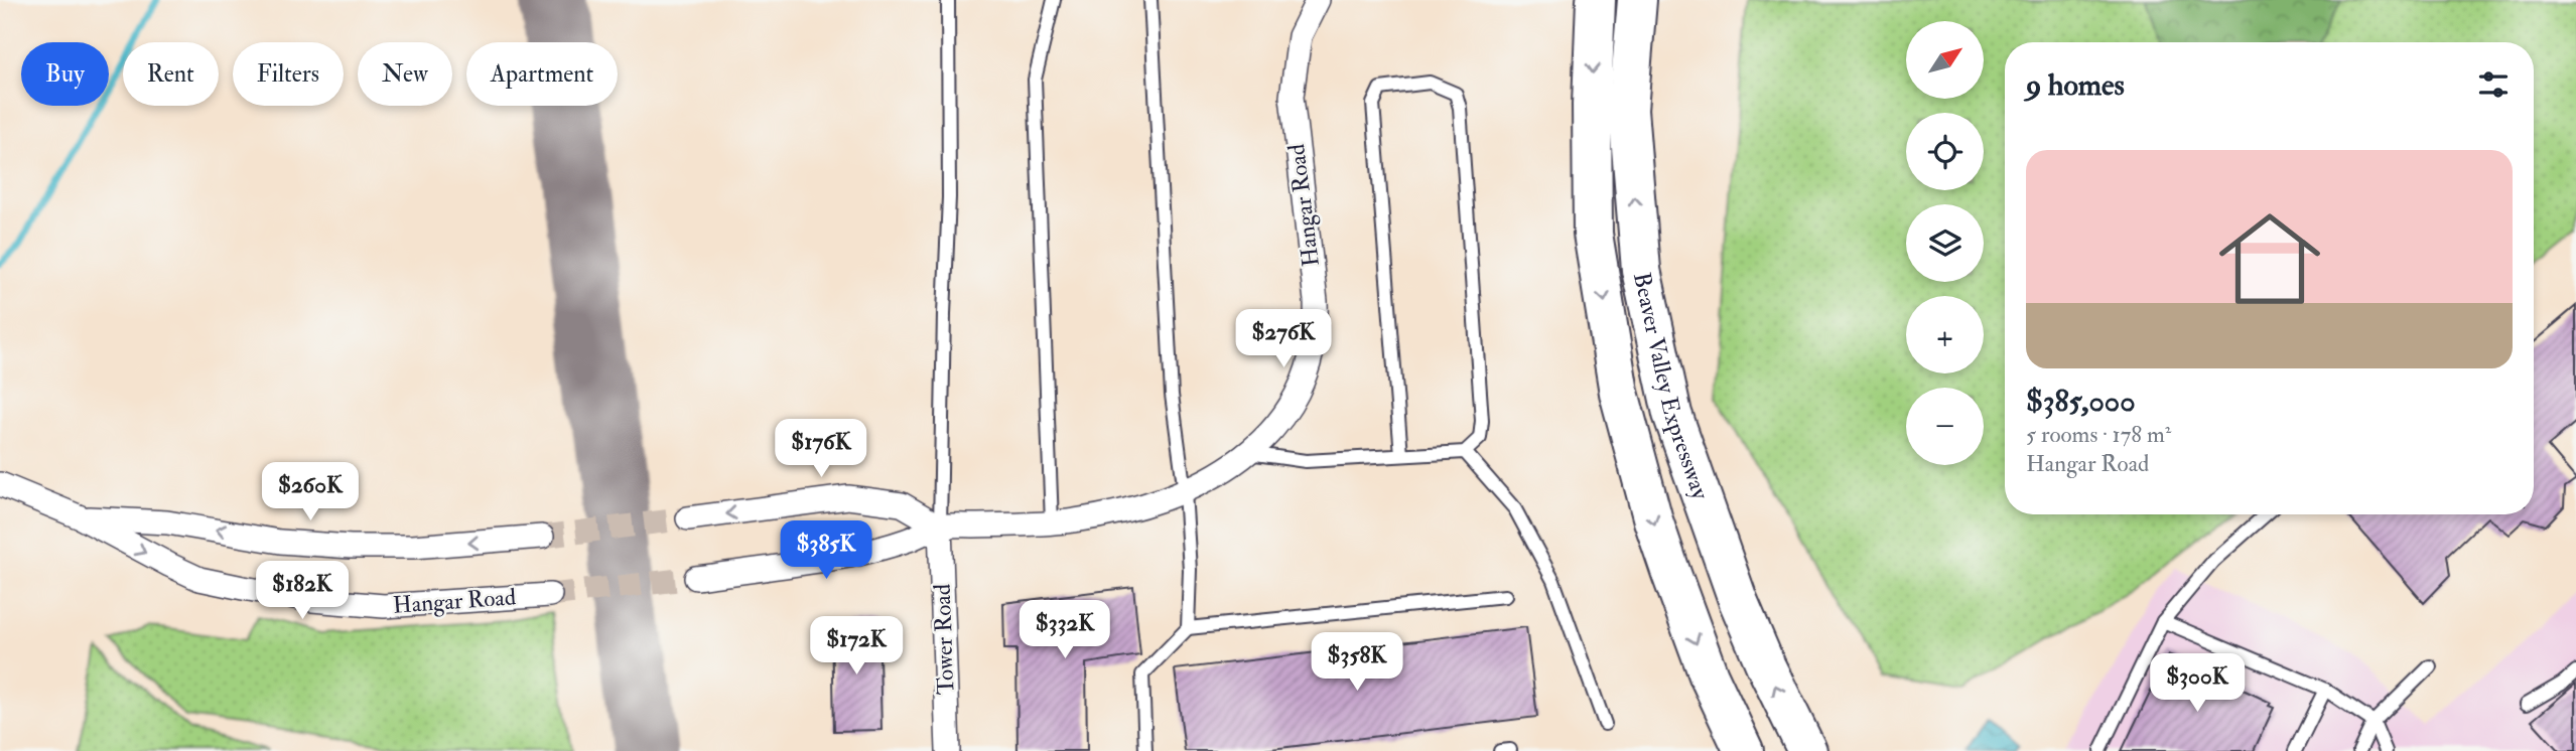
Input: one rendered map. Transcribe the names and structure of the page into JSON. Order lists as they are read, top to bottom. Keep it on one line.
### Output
{"streets":{"highway":["Beaver Valley Expressway"],"street":["Hangar Road","Tower Road"]},"crossings":[["Hangar Road","Tower Road"]],"north":"top right","page":{"map_buttons":["+","−"],"chip":["Buy","Rent","Filters","New","Apartment"],"heading":"9 homes","list":[{"name":"$385,000","note":"5 rooms · 178 m² · Hangar Road"}],"price":["$276K","$176K","$260K","$385K","$182K","$332K","$172K","$358K","$300K"]}}
